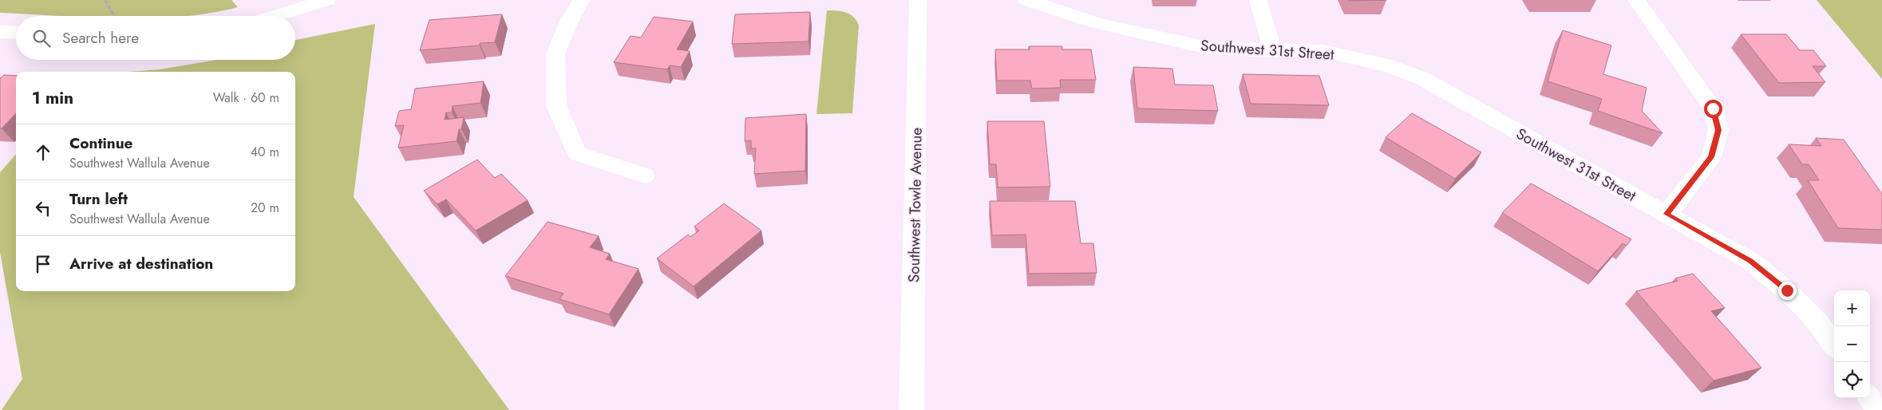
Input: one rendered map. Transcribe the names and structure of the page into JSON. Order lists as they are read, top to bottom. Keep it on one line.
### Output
{"streets":{"street":["Southwest 31st Street","Southwest Towle Avenue"]},"page":{"search":"Search here","heading":["1 min","Walk · 60 m"],"list":[["Continue","Southwest Wallula Avenue","40 m"],["Turn left","Southwest Wallula Avenue","20 m"],"Arrive at destination"],"map_buttons":["+","−"]}}
